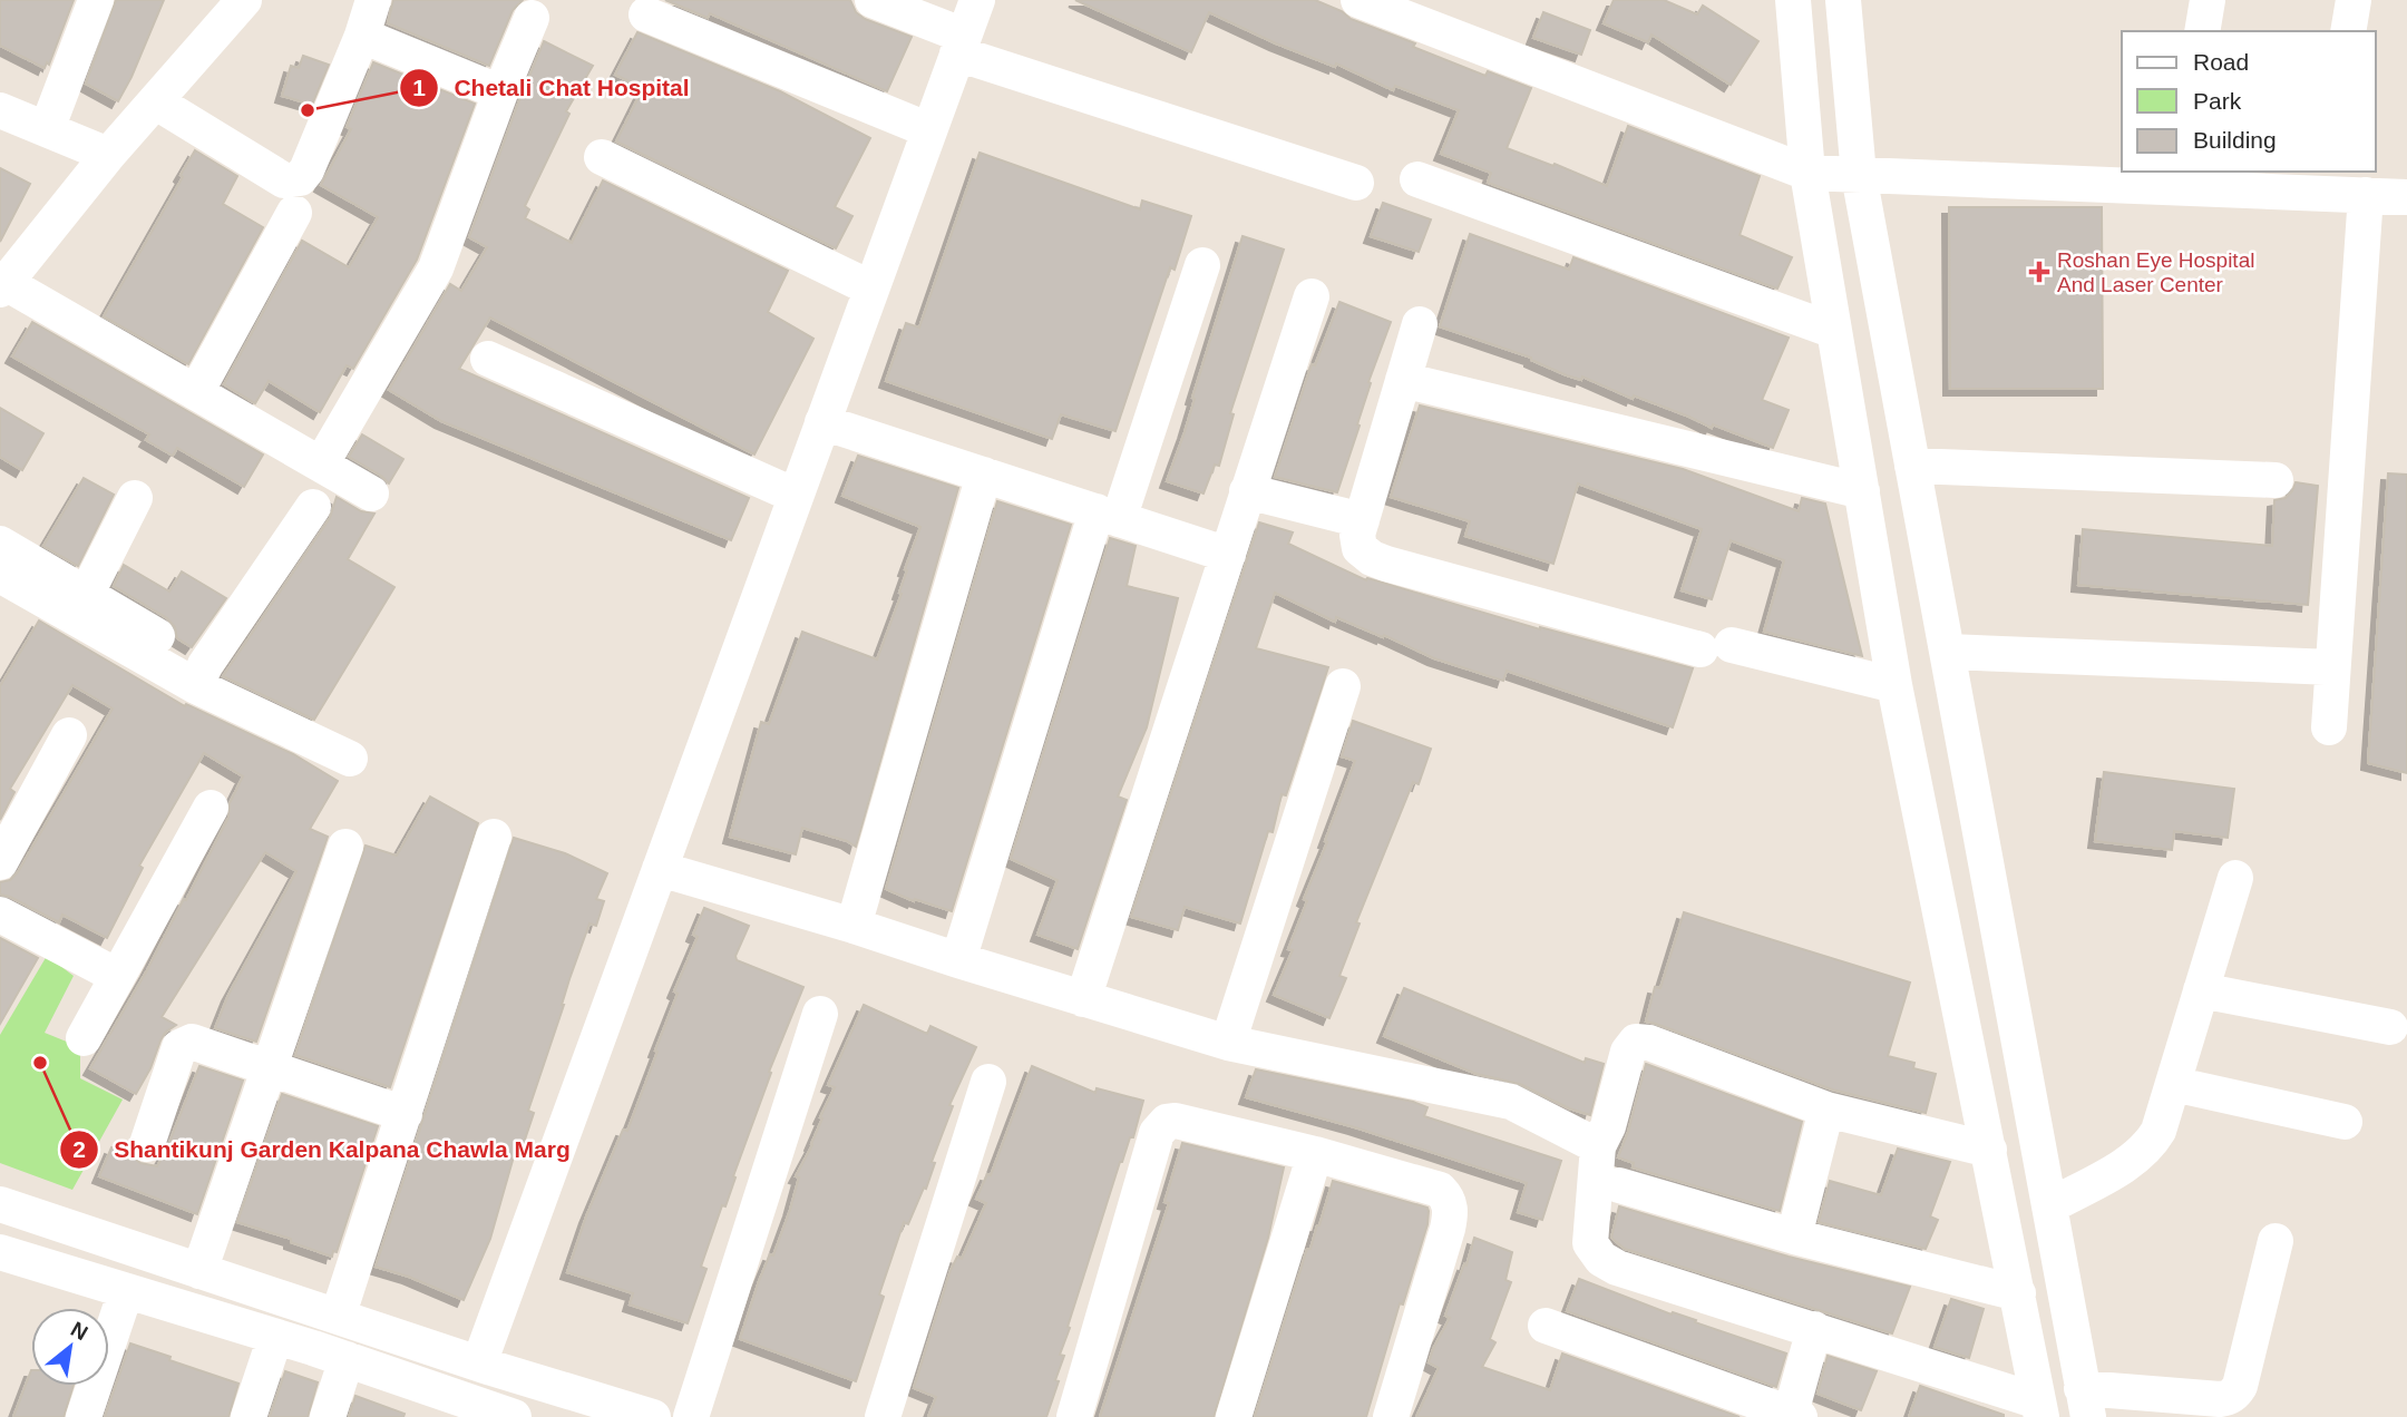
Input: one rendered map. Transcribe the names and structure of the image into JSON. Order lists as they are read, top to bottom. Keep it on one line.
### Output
{"places":{"other":["Chetali Chat Hospital","Shantikunj Garden Kalpana Chawla Marg"],"health":["Roshan Eye Hospital And Laser Center"]},"legend":["Road","Park","Building"],"north":"top right"}
